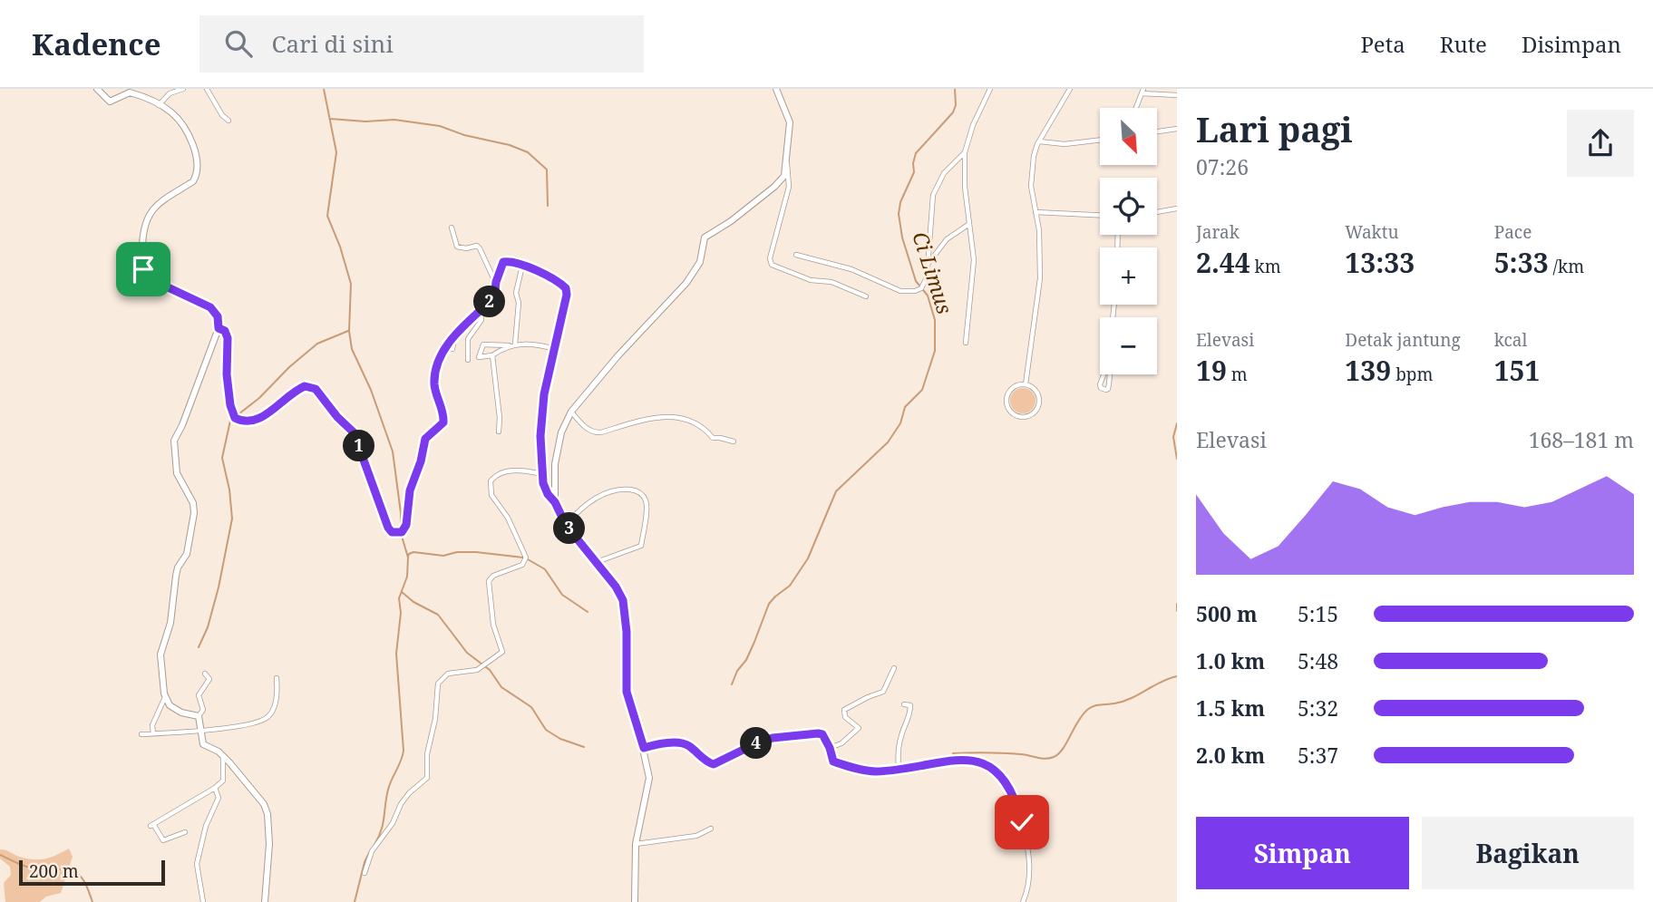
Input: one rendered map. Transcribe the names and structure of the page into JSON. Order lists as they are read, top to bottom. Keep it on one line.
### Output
{"water":["Ci Limus"],"scale_bar":"200 m","north":"bottom right","page":{"header":"Kadence","search":"Cari di sini","nav":["Peta","Rute","Disimpan"],"heading":["Lari pagi","07:26"],"map_buttons":["+","−"],"stats":[["Jarak","2.44 km"],["Waktu","13:33"],["Pace","5:33 /km"],["Elevasi","19 m"],["Detak jantung","139 bpm"],["kcal","151"]],"pins":["2","1","3","4"],"chart":["Elevasi","168–181 m"],"list":[{"name":"500 m","note":"5:15"},{"name":"1.0 km","note":"5:48"},{"name":"1.5 km","note":"5:32"},{"name":"2.0 km","note":"5:37"}],"buttons":["Simpan","Bagikan"],"scale":"200 m"}}
